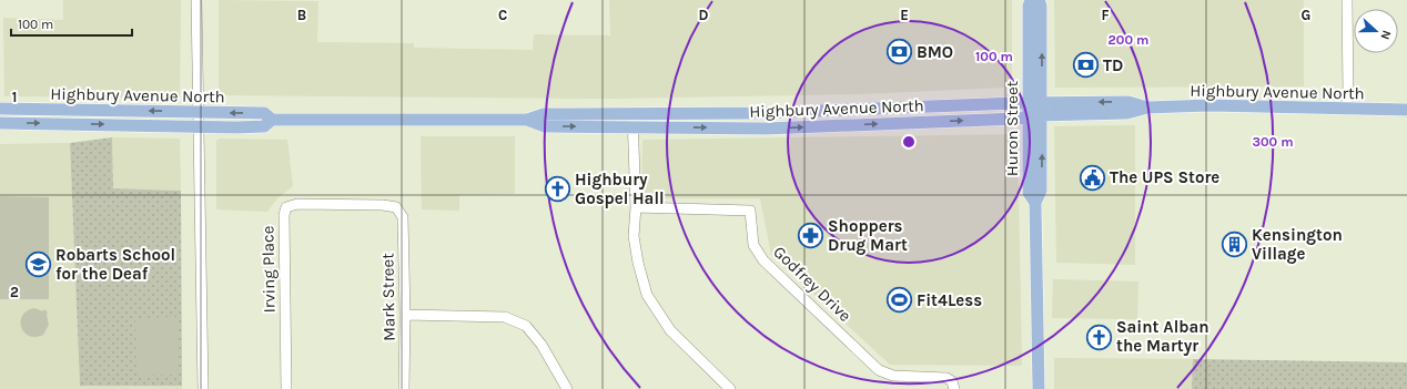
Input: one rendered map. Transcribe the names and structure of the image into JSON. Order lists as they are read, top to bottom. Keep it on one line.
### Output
{"streets":{"main road":["Highbury Avenue North","Huron Street"],"street":["Irving Place","Godfrey Drive","Mark Street"]},"crossings":[["Highbury Avenue North","Huron Street"],["Irving Place","Mark Street"]],"places":{"bank":["BMO","TD"],"public building":["The UPS Store"],"church":["Highbury Gospel Hall","Saint Alban the Martyr"],"pharmacy":["Shoppers Drug Mart"],"building":["Kensington Village"],"school or university":["Robarts School for the Deaf"],"sports":["Fit4Less"]},"scale_bar":"100 m","north":"right","grid":{"columns":["B","C","D","E","F","G"],"rows":["1","2"]},"rings":["200 m","100 m","300 m"]}
